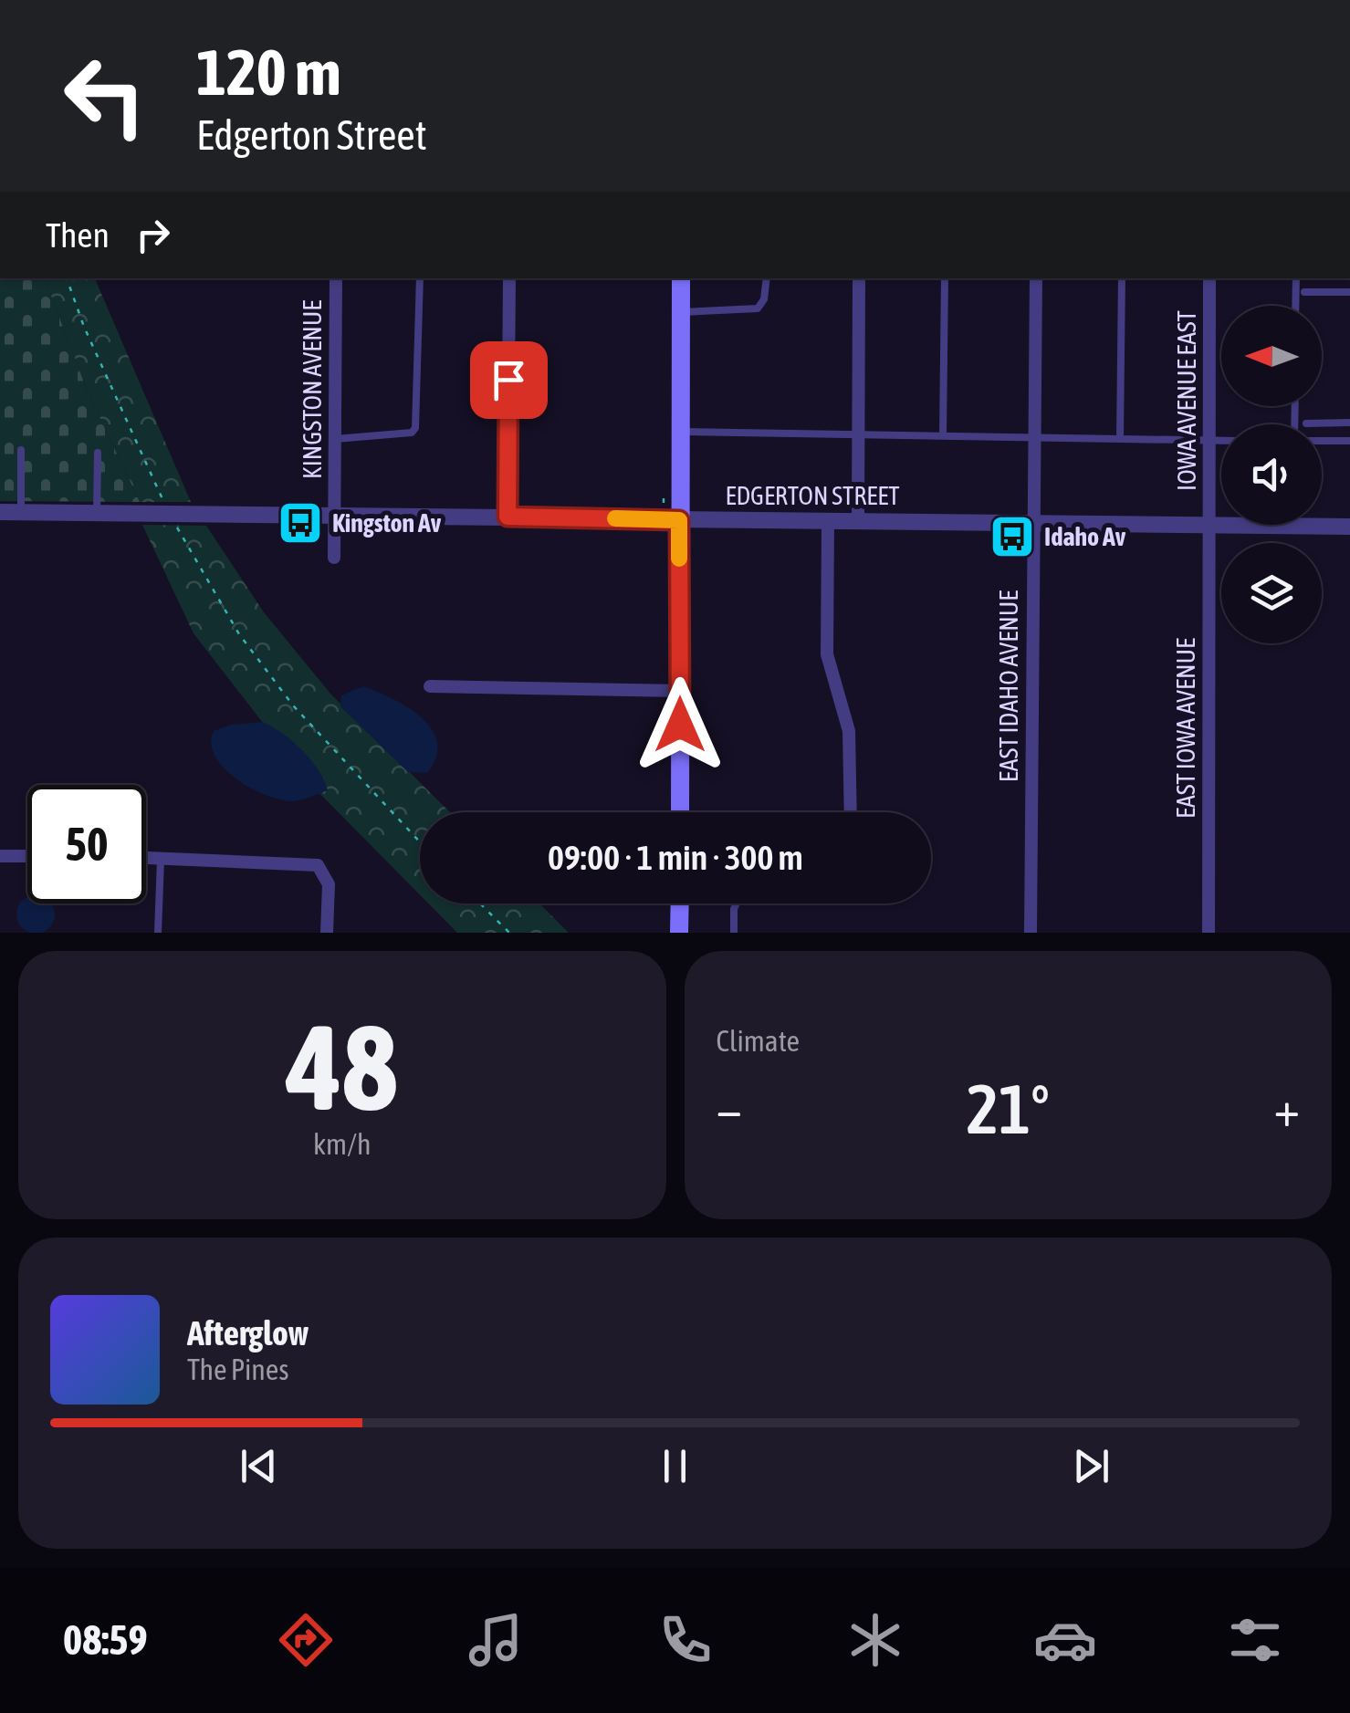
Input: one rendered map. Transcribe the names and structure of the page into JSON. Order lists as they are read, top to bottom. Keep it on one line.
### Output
{"streets":{"street":["KINGSTON AVENUE","IOWA AVENUE EAST","EDGERTON STREET","EAST IDAHO AVENUE","EAST IOWA AVENUE"]},"crossings":[["KINGSTON AVENUE","EDGERTON STREET"],["IOWA AVENUE EAST","EDGERTON STREET"],["IOWA AVENUE EAST","EAST IOWA AVENUE"],["EDGERTON STREET","EAST IDAHO AVENUE"],["EDGERTON STREET","EAST IOWA AVENUE"]],"places":{"bus stop":["Kingston Av","Idaho Av"]},"north":"left","page":{"turn":["120 m","Edgerton Street"],"then":"Then","limit":"50","trip":"09:00 · 1 min · 300 m","tile":[["48","km/h"],"Climate"],"heat":["−","21°","+"],"song":["Afterglow","The Pines"],"tabs":"08:59"}}
